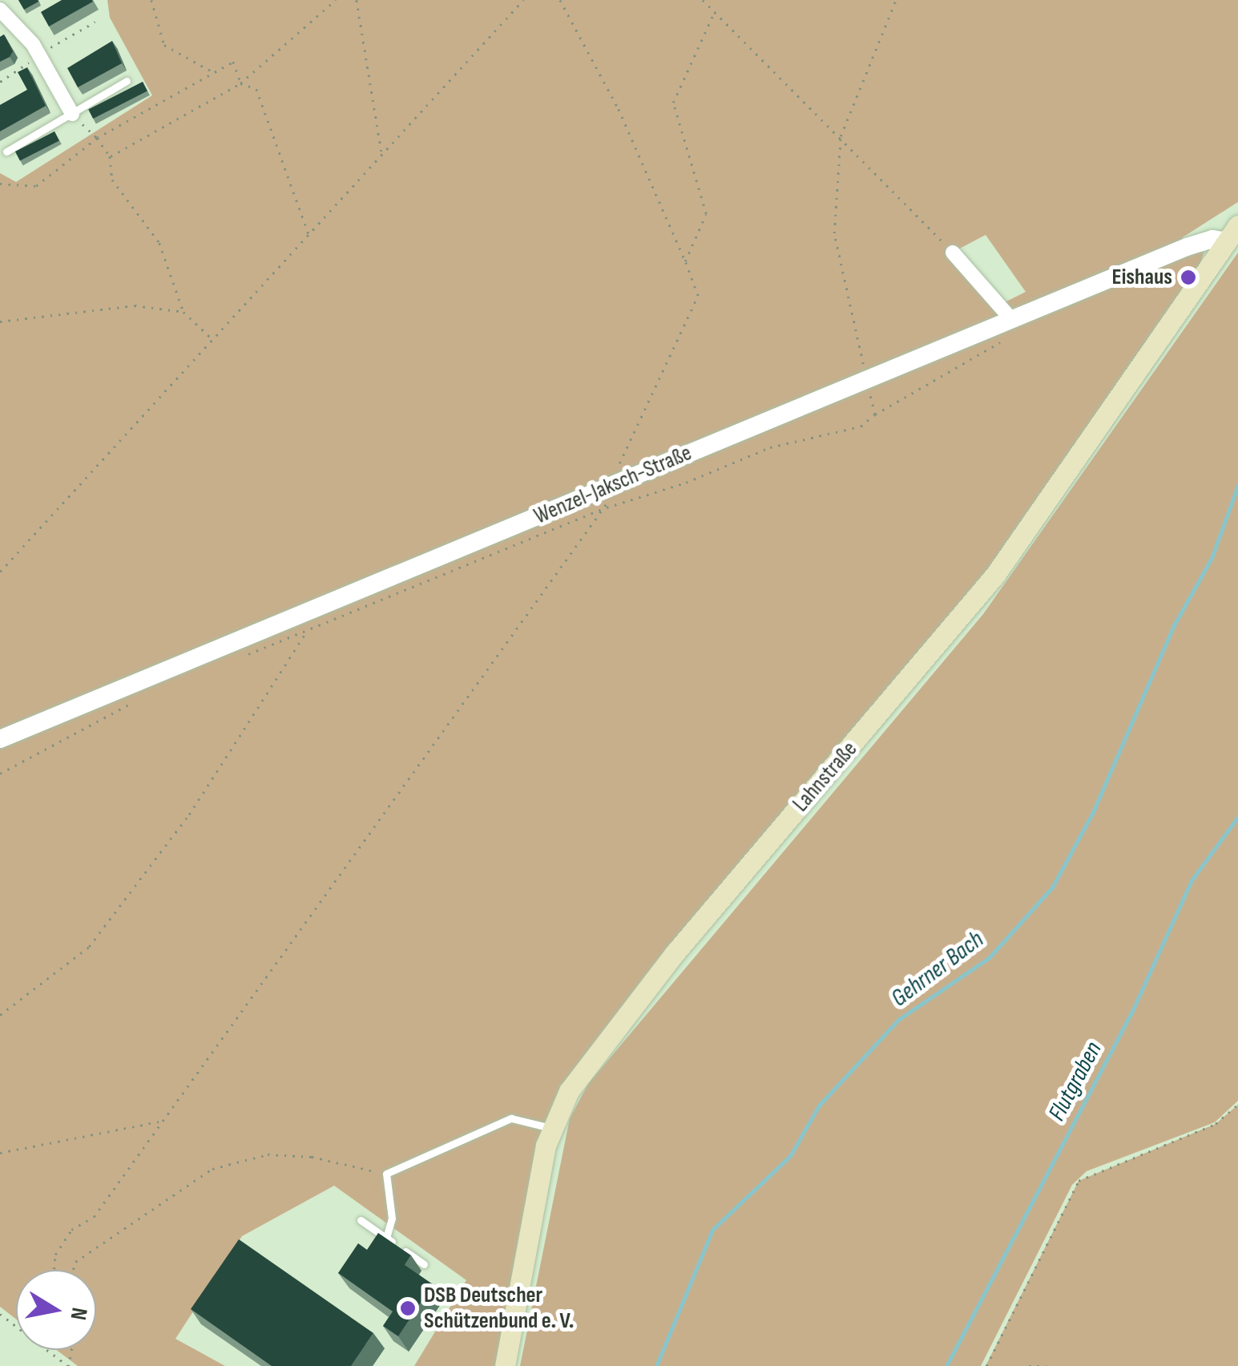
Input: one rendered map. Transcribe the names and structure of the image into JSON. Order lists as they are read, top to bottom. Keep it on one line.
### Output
{"streets":{"main road":["Lahnstraße"],"street":["Wenzel-Jaksch-Straße"]},"crossings":[["Wenzel-Jaksch-Straße","Lahnstraße"]],"water":["Gehrner Bach","Flutgraben"],"places":["Eishaus","DSB Deutscher Schützenbund e. V."],"north":"right"}
